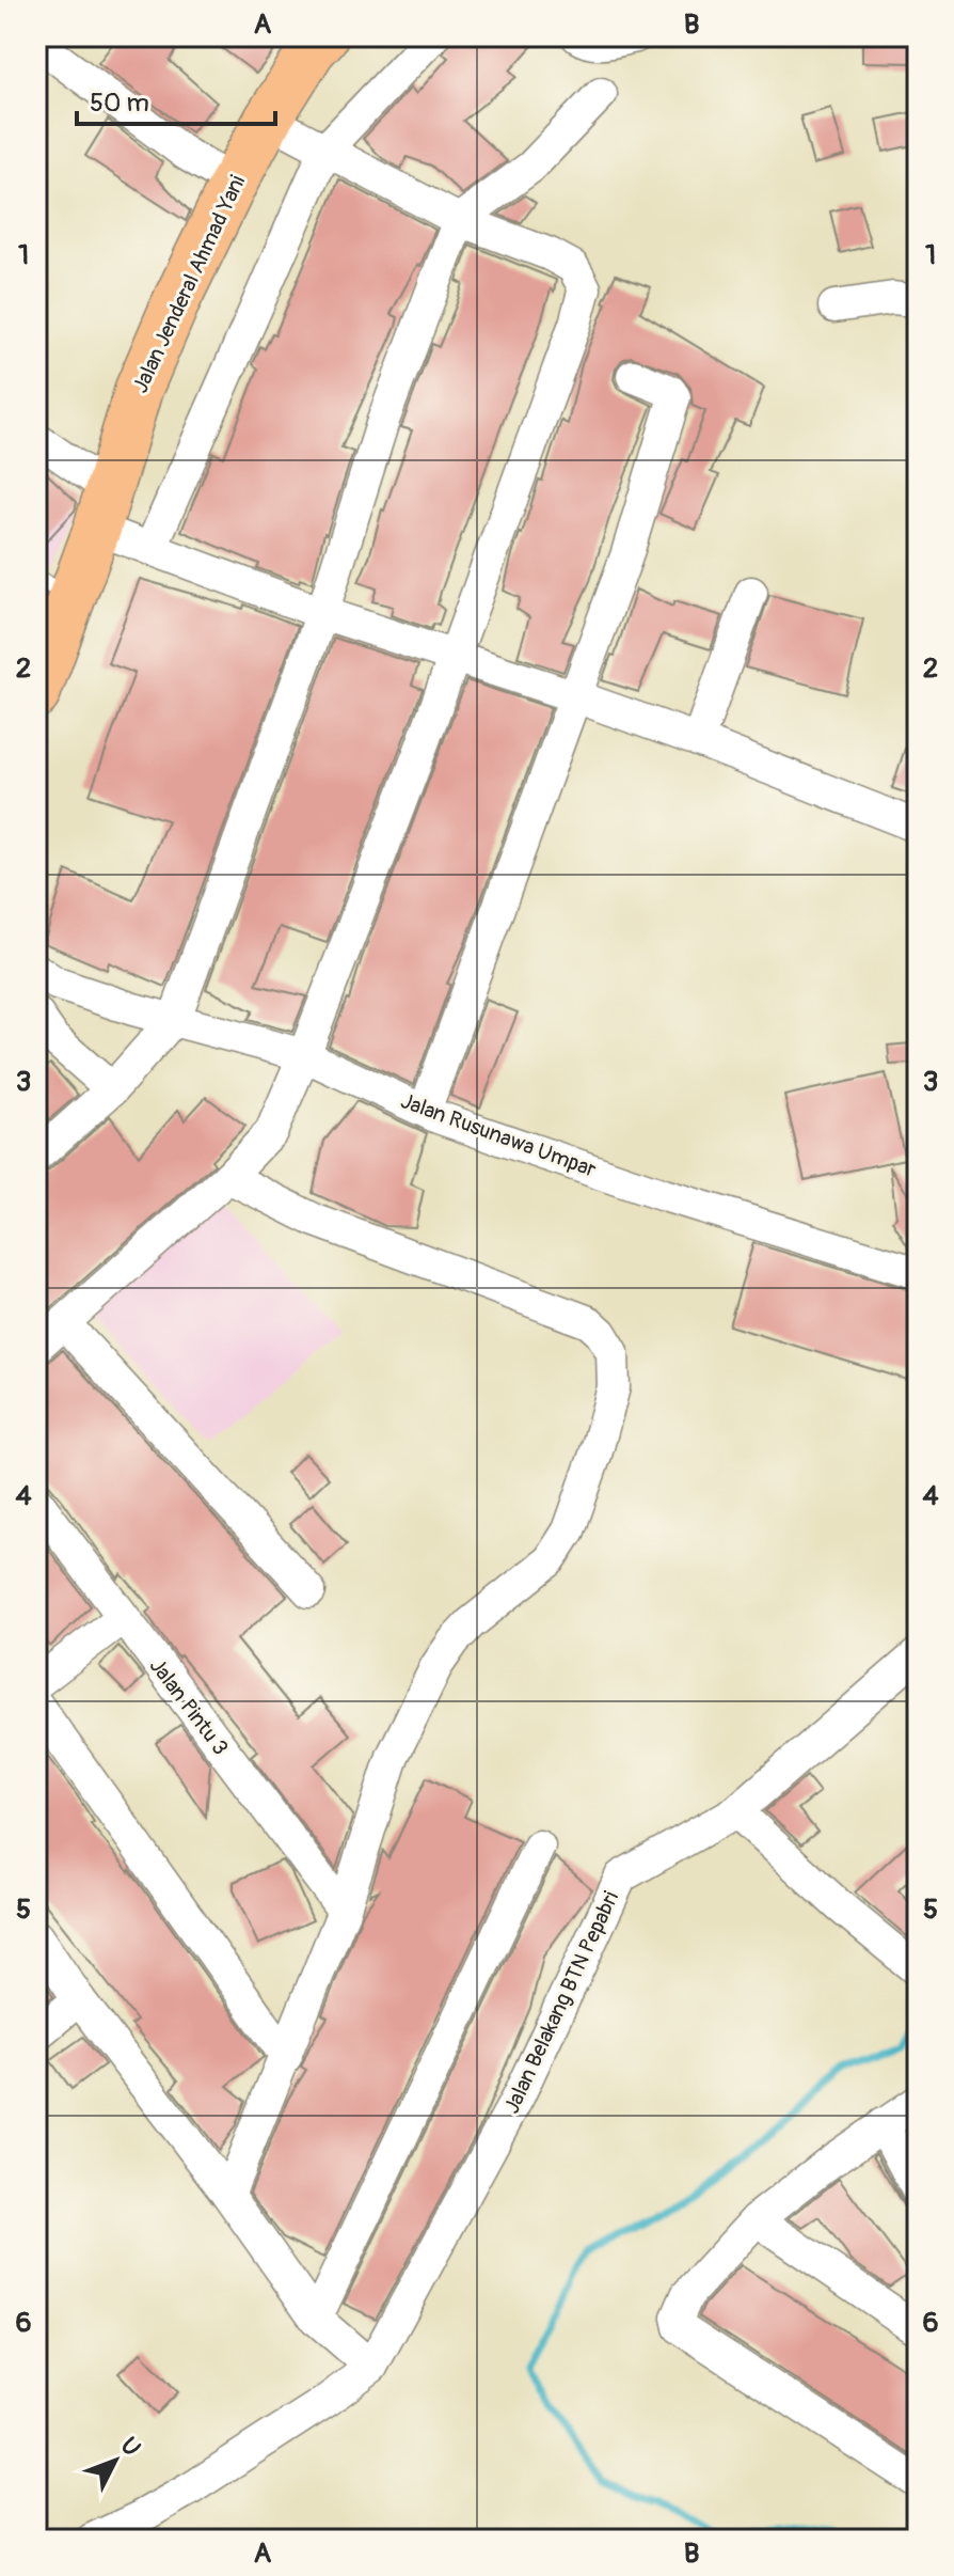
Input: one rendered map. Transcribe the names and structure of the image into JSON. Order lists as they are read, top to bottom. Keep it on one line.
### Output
{"streets":{"highway":["Jalan Jenderal Ahmad Yani"],"street":["Jalan Rusunawa Umpar","Jalan Pintu 3","Jalan Belakang BTN Pepabri"]},"scale_bar":"50 m","north":"top right","grid":{"columns":["A","B"],"rows":["1","2","3","4","5","6"]}}
